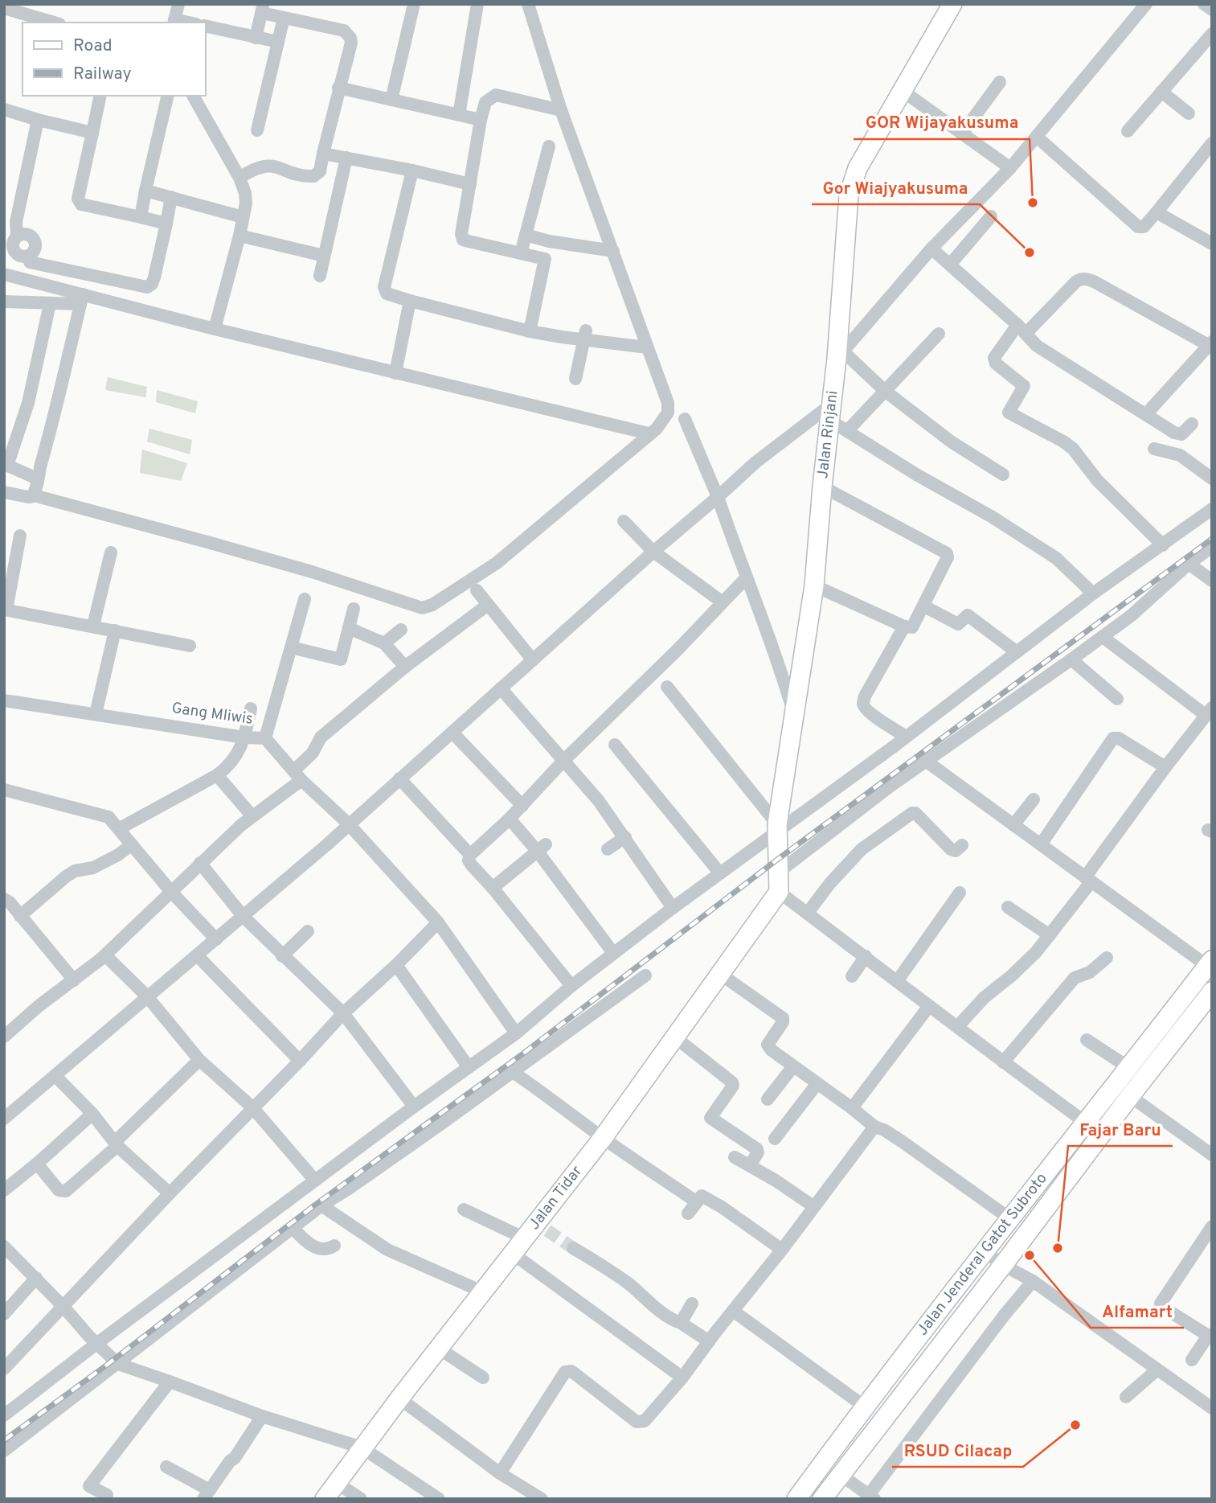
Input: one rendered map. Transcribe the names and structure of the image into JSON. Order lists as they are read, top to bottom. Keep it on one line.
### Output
{"streets":{"street":["Jalan Rinjani","Gang Mliwis","Jalan Tidar","Jalan Jenderal Gatot Subroto"]},"crossings":[["Jalan Rinjani","Jalan Tidar"]],"places":["GOR Wijayakusuma","Gor Wiajyakusuma","Fajar Baru","Alfamart","RSUD Cilacap"],"legend":["Road","Railway"]}
